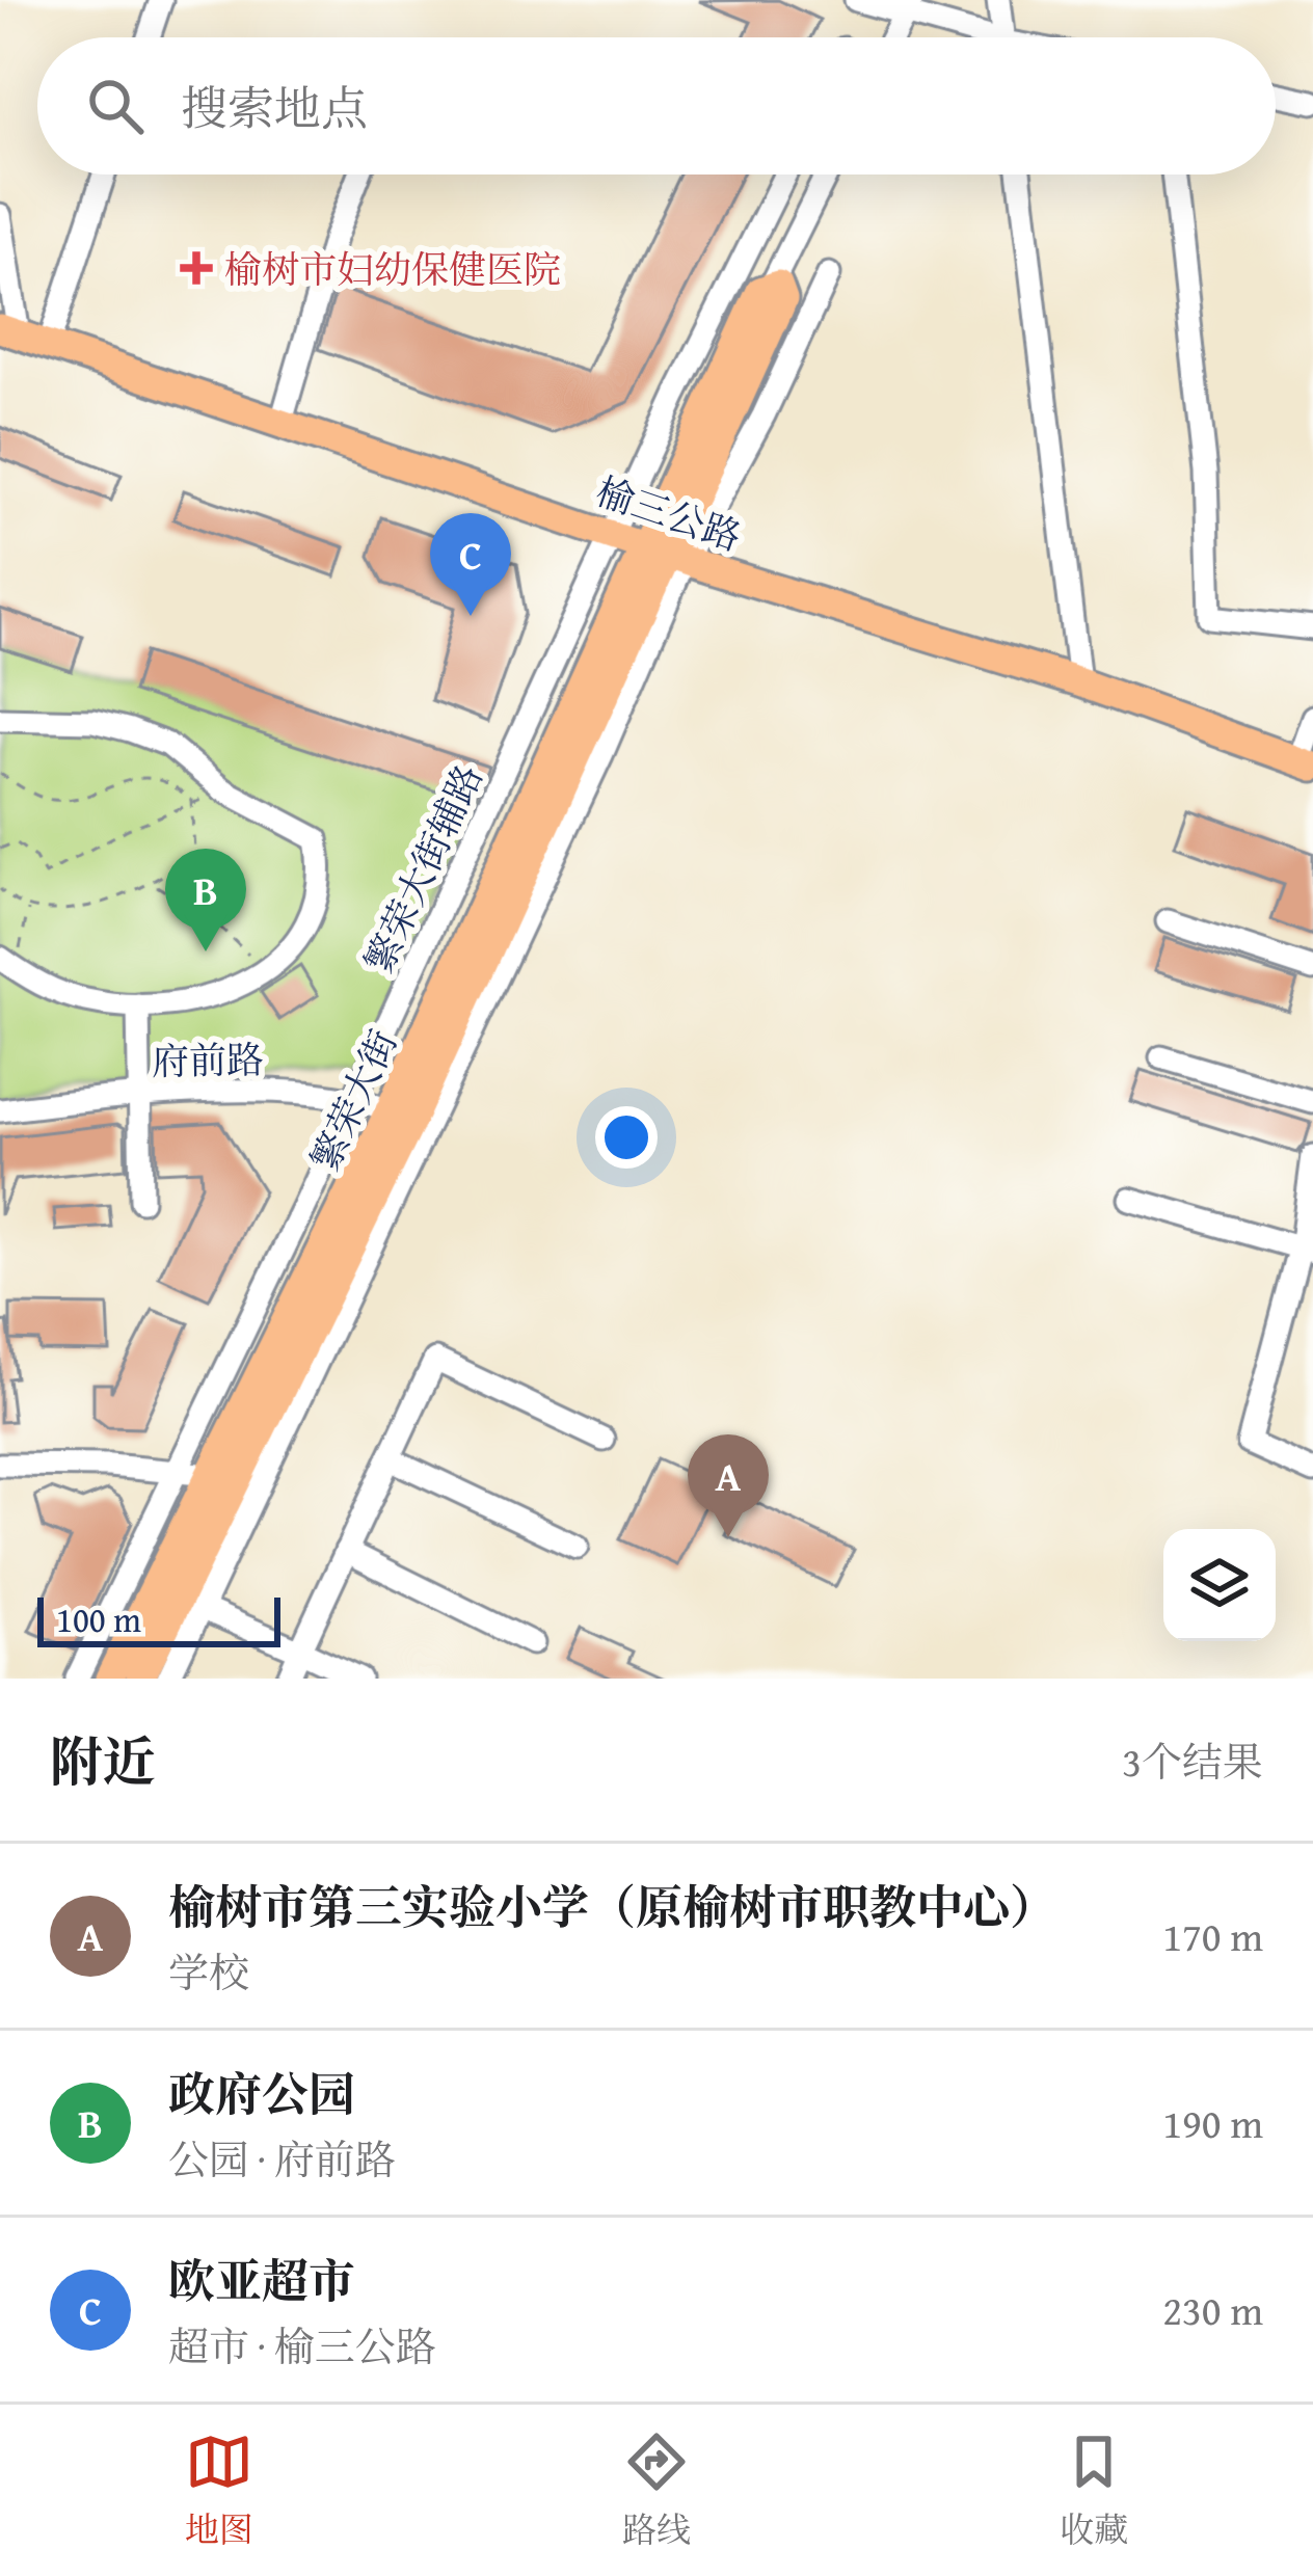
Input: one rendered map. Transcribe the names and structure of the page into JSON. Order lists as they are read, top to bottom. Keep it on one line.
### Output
{"streets":{"main road":["榆三公路","繁荣大街"],"street":["繁荣大街辅路","府前路"]},"crossings":[["榆三公路","繁荣大街辅路"],["榆三公路","繁荣大街"],["繁荣大街辅路","府前路"],["府前路","繁荣大街"]],"places":{"health":["榆树市妇幼保健医院"]},"scale_bar":"100 m","page":{"search":"搜索地点","pins":["C","B","A"],"scale":"100 m","heading":["附近","3个结果"],"list":[{"mark":"A","name":"榆树市第三实验小学（原榆树市职教中心）","note":"学校","value":"170 m"},{"mark":"B","name":"政府公园","note":"公园 · 府前路","value":"190 m"},{"mark":"C","name":"欧亚超市","note":"超市 · 榆三公路","value":"230 m"}],"nav":["地图","路线","收藏"]}}
